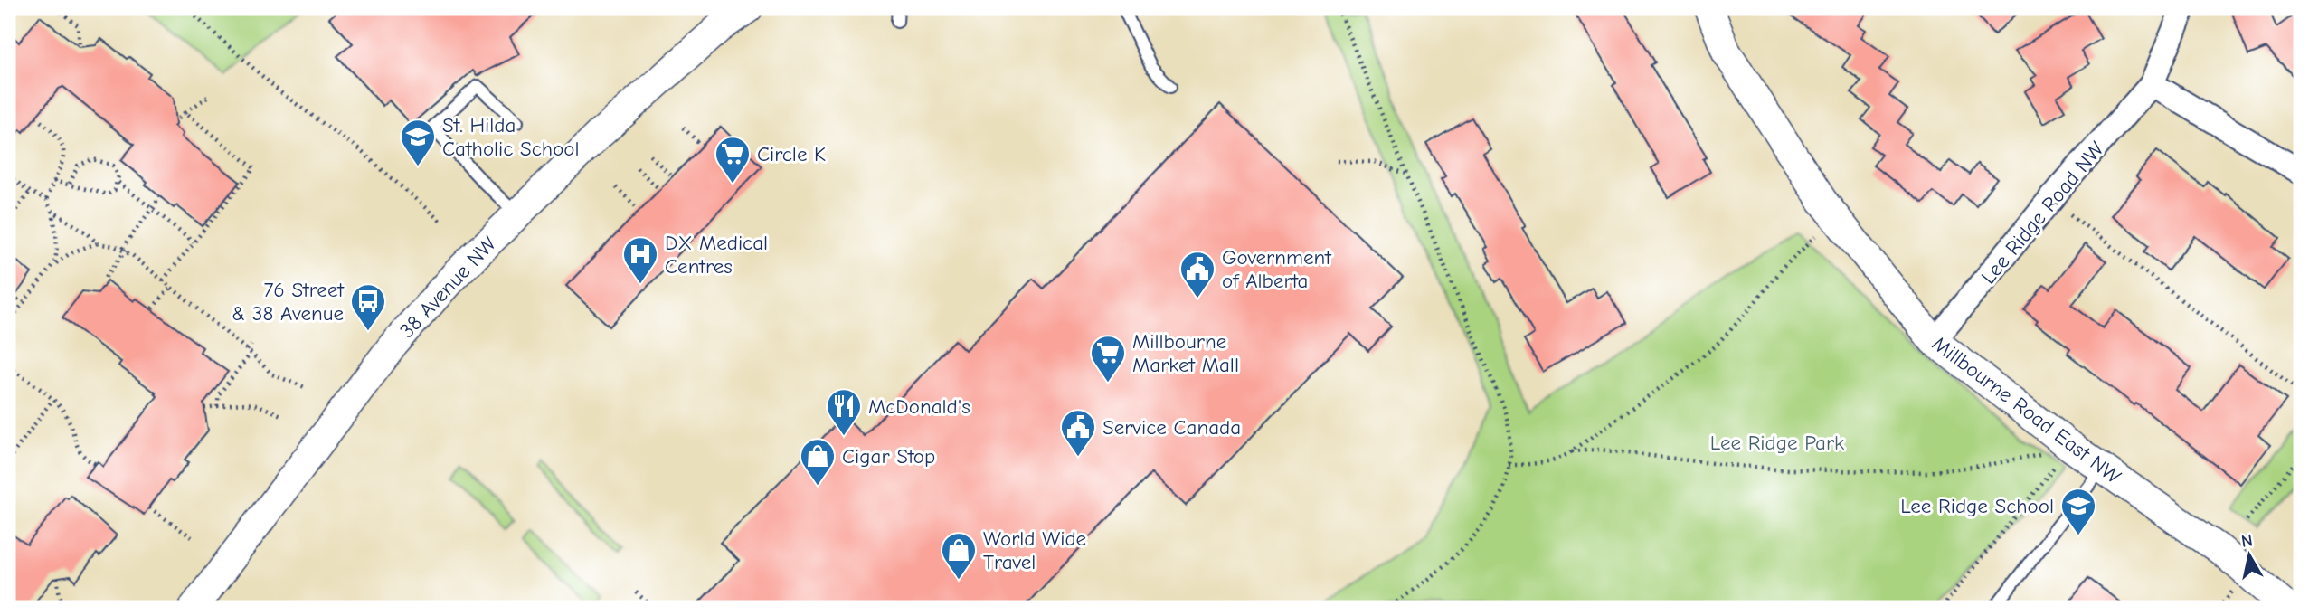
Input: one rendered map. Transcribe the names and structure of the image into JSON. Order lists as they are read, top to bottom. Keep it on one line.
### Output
{"streets":{"street":["Lee Ridge Road NW","38 Avenue NW","Millbourne Road East NW"]},"crossings":[["Lee Ridge Road NW","Millbourne Road East NW"]],"parks":["Lee Ridge Park"],"places":{"school or university":["St. Hilda Catholic School","Lee Ridge School"],"supermarket":["Circle K","Millbourne Market Mall"],"hospital":["DX Medical Centres"],"public building":["Government of Alberta","Service Canada"],"bus stop":["76 Street & 38 Avenue"],"restaurant":["McDonald's"],"shop":["Cigar Stop","World Wide Travel"]},"north":"top"}
